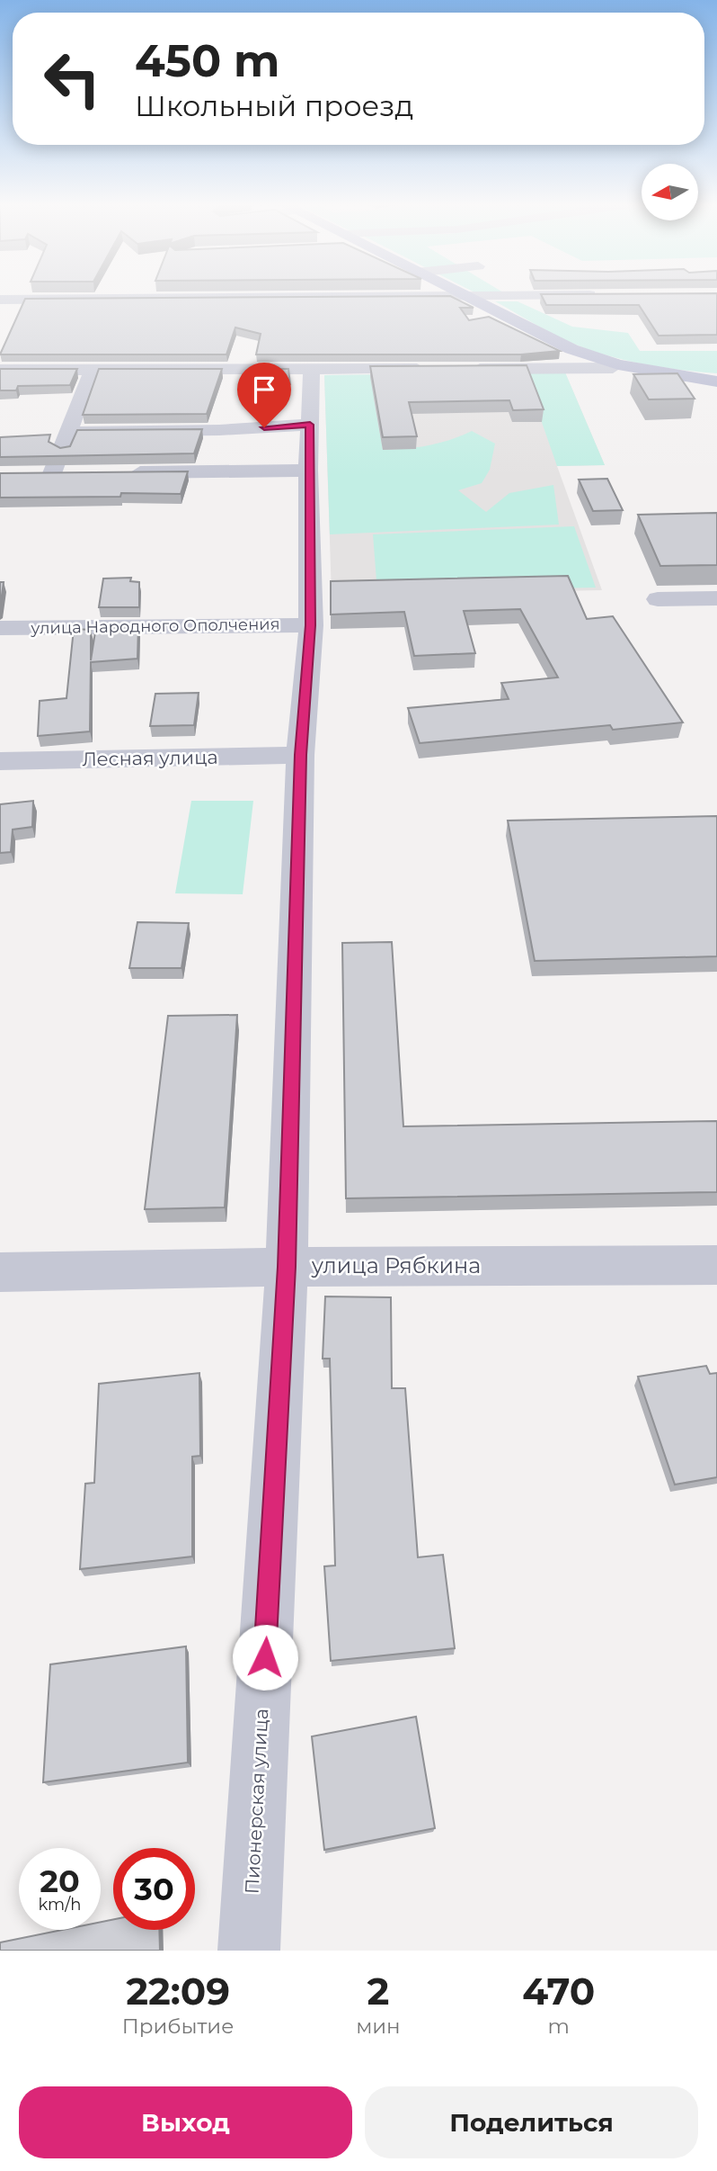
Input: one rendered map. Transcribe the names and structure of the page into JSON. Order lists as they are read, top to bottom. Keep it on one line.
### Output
{"streets":{"street":["улица Народного Ополчения","Лесная улица","улица Рябкина","Пионерская улица"]},"crossings":[["улица Народного Ополчения","Пионерская улица"],["Лесная улица","Пионерская улица"],["улица Рябкина","Пионерская улица"]],"north":"left","page":{"turn":["450 m","Школьный проезд"],"speed":"20 km/h","limit":"30","eta":["22:09","Прибытие","2","мин","470","m"],"buttons":["Выход","Поделиться"]}}
